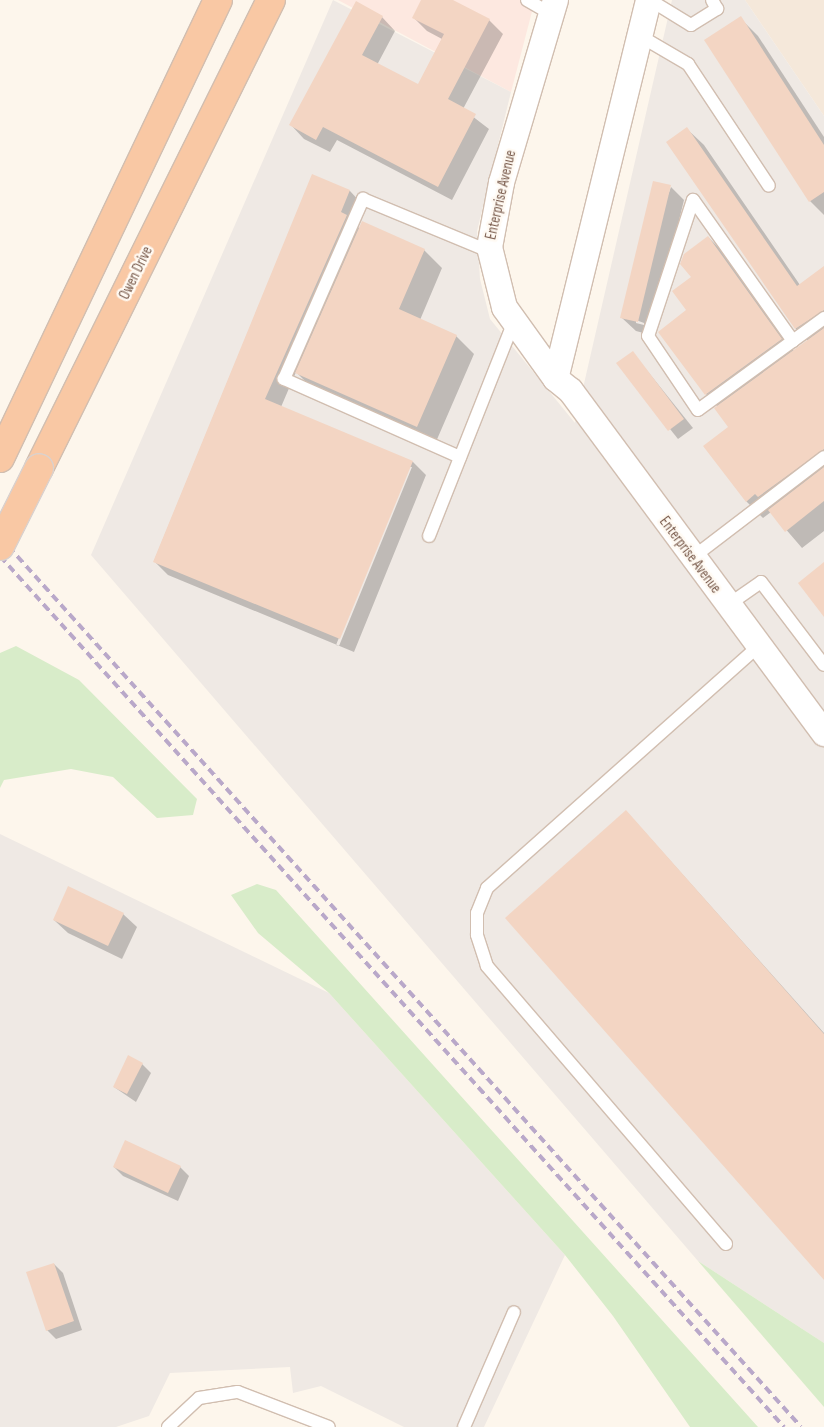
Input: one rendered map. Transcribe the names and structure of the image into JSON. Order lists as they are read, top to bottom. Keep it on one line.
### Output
{"streets":{"highway":["Owen Drive"],"street":["Enterprise Avenue"]}}
